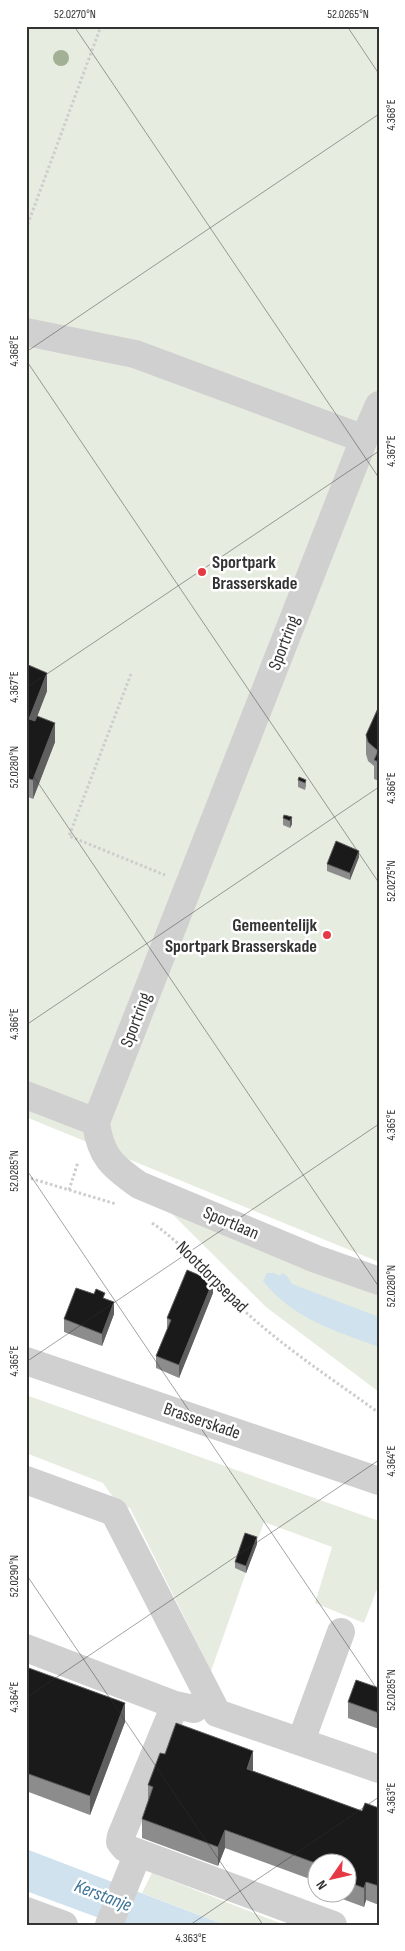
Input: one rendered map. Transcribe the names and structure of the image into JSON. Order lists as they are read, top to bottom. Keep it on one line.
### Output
{"streets":{"street":["Sportring","Sportlaan","Brasserskade"],"path":["Nootdorpsepad"]},"crossings":[["Sportring","Sportlaan"]],"water":["Kerstanje"],"places":["Sportpark Brasserskade","Gemeentelijk Sportpark Brasserskade"],"north":"bottom left","coordinates":["52.0270°N","52.0265°N","4.368°E","4.367°E","52.0280°N","4.366°E","52.0275°N","4.365°E","52.0285°N","4.364°E","52.0290°N","4.363°E"]}
